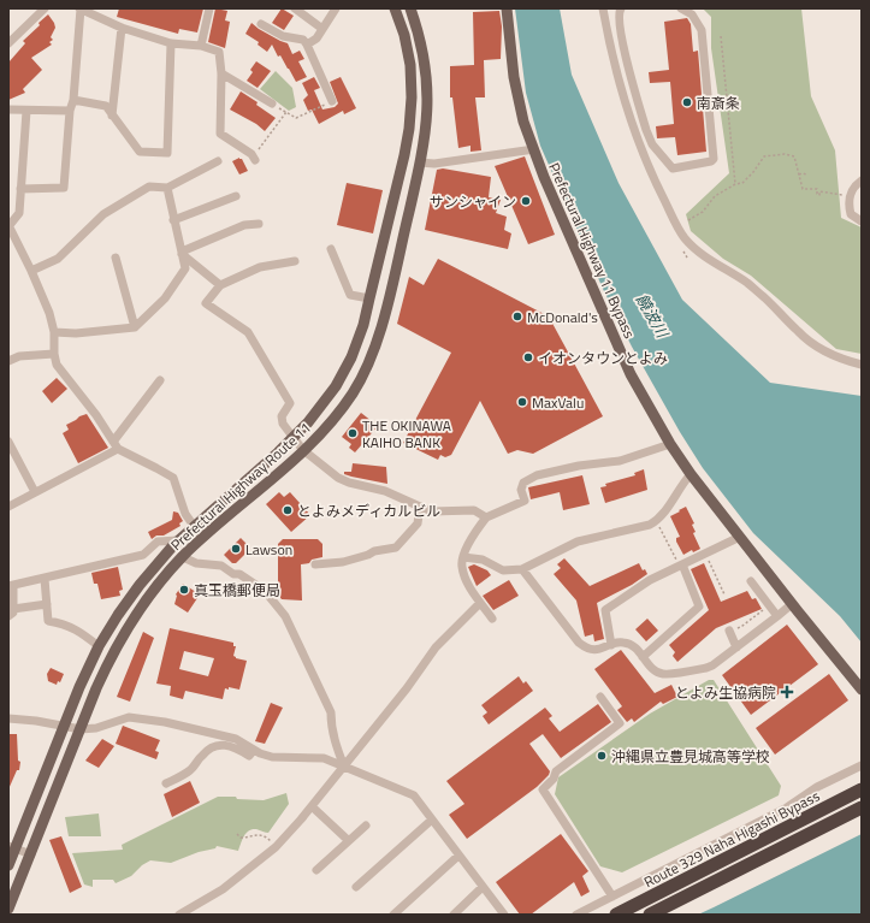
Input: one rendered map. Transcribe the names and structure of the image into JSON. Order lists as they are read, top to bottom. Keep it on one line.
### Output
{"streets":{"highway":["Route 329 Naha Higashi Bypass"],"main road":["Prefectural Highway 11 Bypass","Prefectural Highway Route 11"]},"water":["饒波川"],"places":{"other":["南斎条","サンシャイン","McDonald's","イオンタウンとよみ","MaxValu","THE OKINAWA KAIHO BANK","とよみメディカルビル","Lawson","真玉橋郵便局","沖縄県立豊見城高等学校"],"health":["とよみ生協病院"]}}
